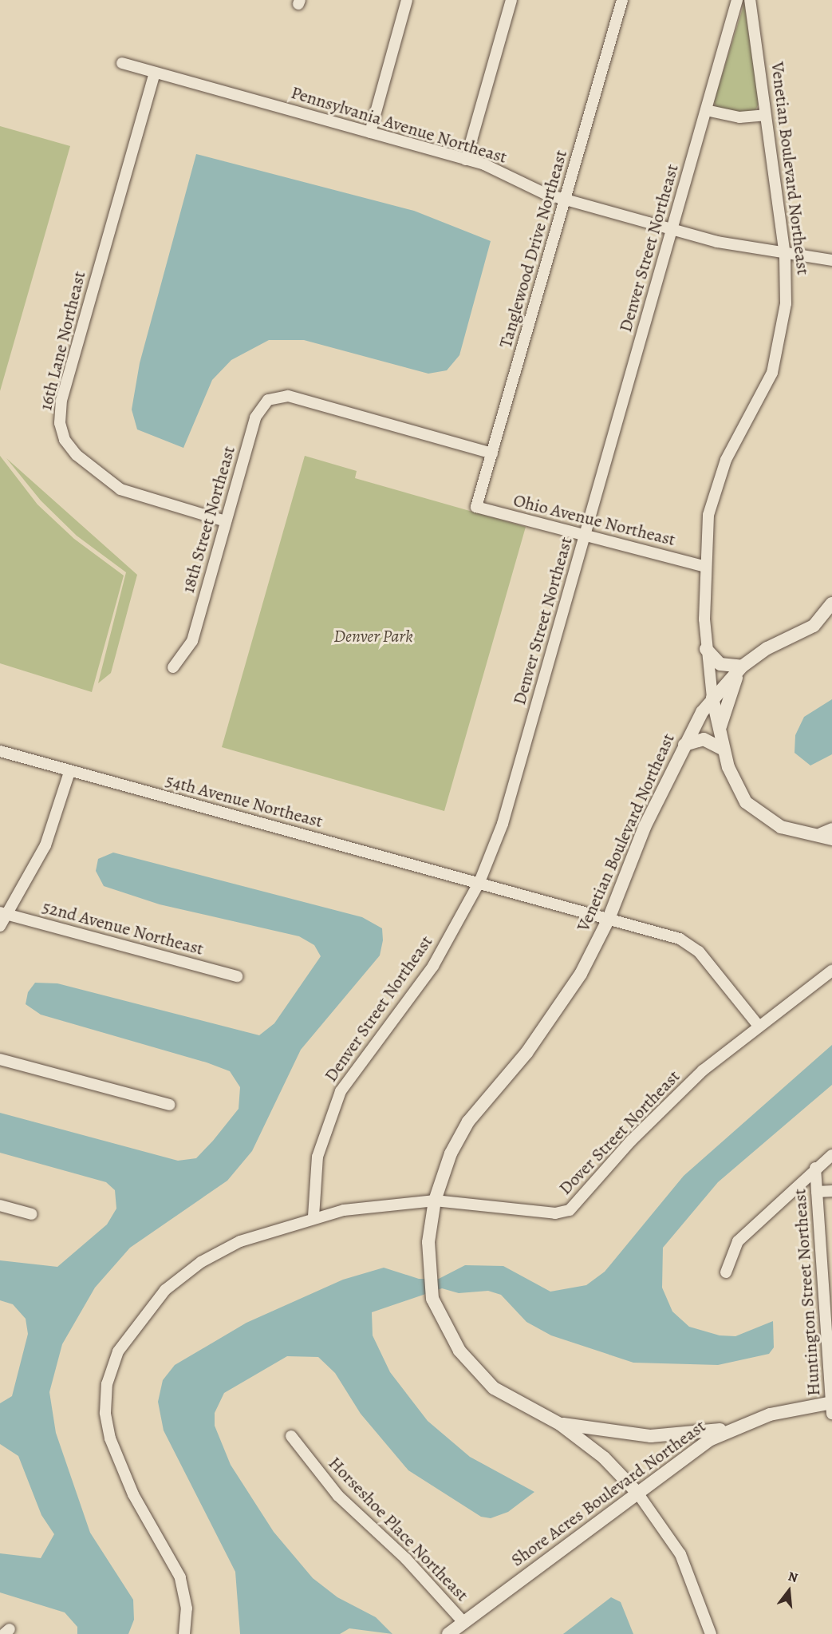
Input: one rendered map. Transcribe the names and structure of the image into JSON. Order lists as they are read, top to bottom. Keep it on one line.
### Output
{"streets":{"street":["Pennsylvania Avenue Northeast","Venetian Boulevard Northeast","Denver Street Northeast","Tanglewood Drive Northeast","16th Lane Northeast","18th Street Northeast","Ohio Avenue Northeast","54th Avenue Northeast","52nd Avenue Northeast","Dover Street Northeast","Huntington Street Northeast","Shore Acres Boulevard Northeast","Horseshoe Place Northeast"]},"crossings":[["Pennsylvania Avenue Northeast","Venetian Boulevard Northeast"],["Pennsylvania Avenue Northeast","Denver Street Northeast"],["Pennsylvania Avenue Northeast","Tanglewood Drive Northeast"],["Pennsylvania Avenue Northeast","16th Lane Northeast"],["Venetian Boulevard Northeast","Ohio Avenue Northeast"],["Venetian Boulevard Northeast","54th Avenue Northeast"],["Venetian Boulevard Northeast","Dover Street Northeast"],["Venetian Boulevard Northeast","Shore Acres Boulevard Northeast"],["Denver Street Northeast","Ohio Avenue Northeast"],["Denver Street Northeast","54th Avenue Northeast"],["Denver Street Northeast","Dover Street Northeast"],["Tanglewood Drive Northeast","18th Street Northeast"],["Tanglewood Drive Northeast","Ohio Avenue Northeast"],["16th Lane Northeast","18th Street Northeast"],["54th Avenue Northeast","Dover Street Northeast"],["Huntington Street Northeast","Shore Acres Boulevard Northeast"],["Shore Acres Boulevard Northeast","Horseshoe Place Northeast"]],"parks":["Denver Park"],"north":"top"}
